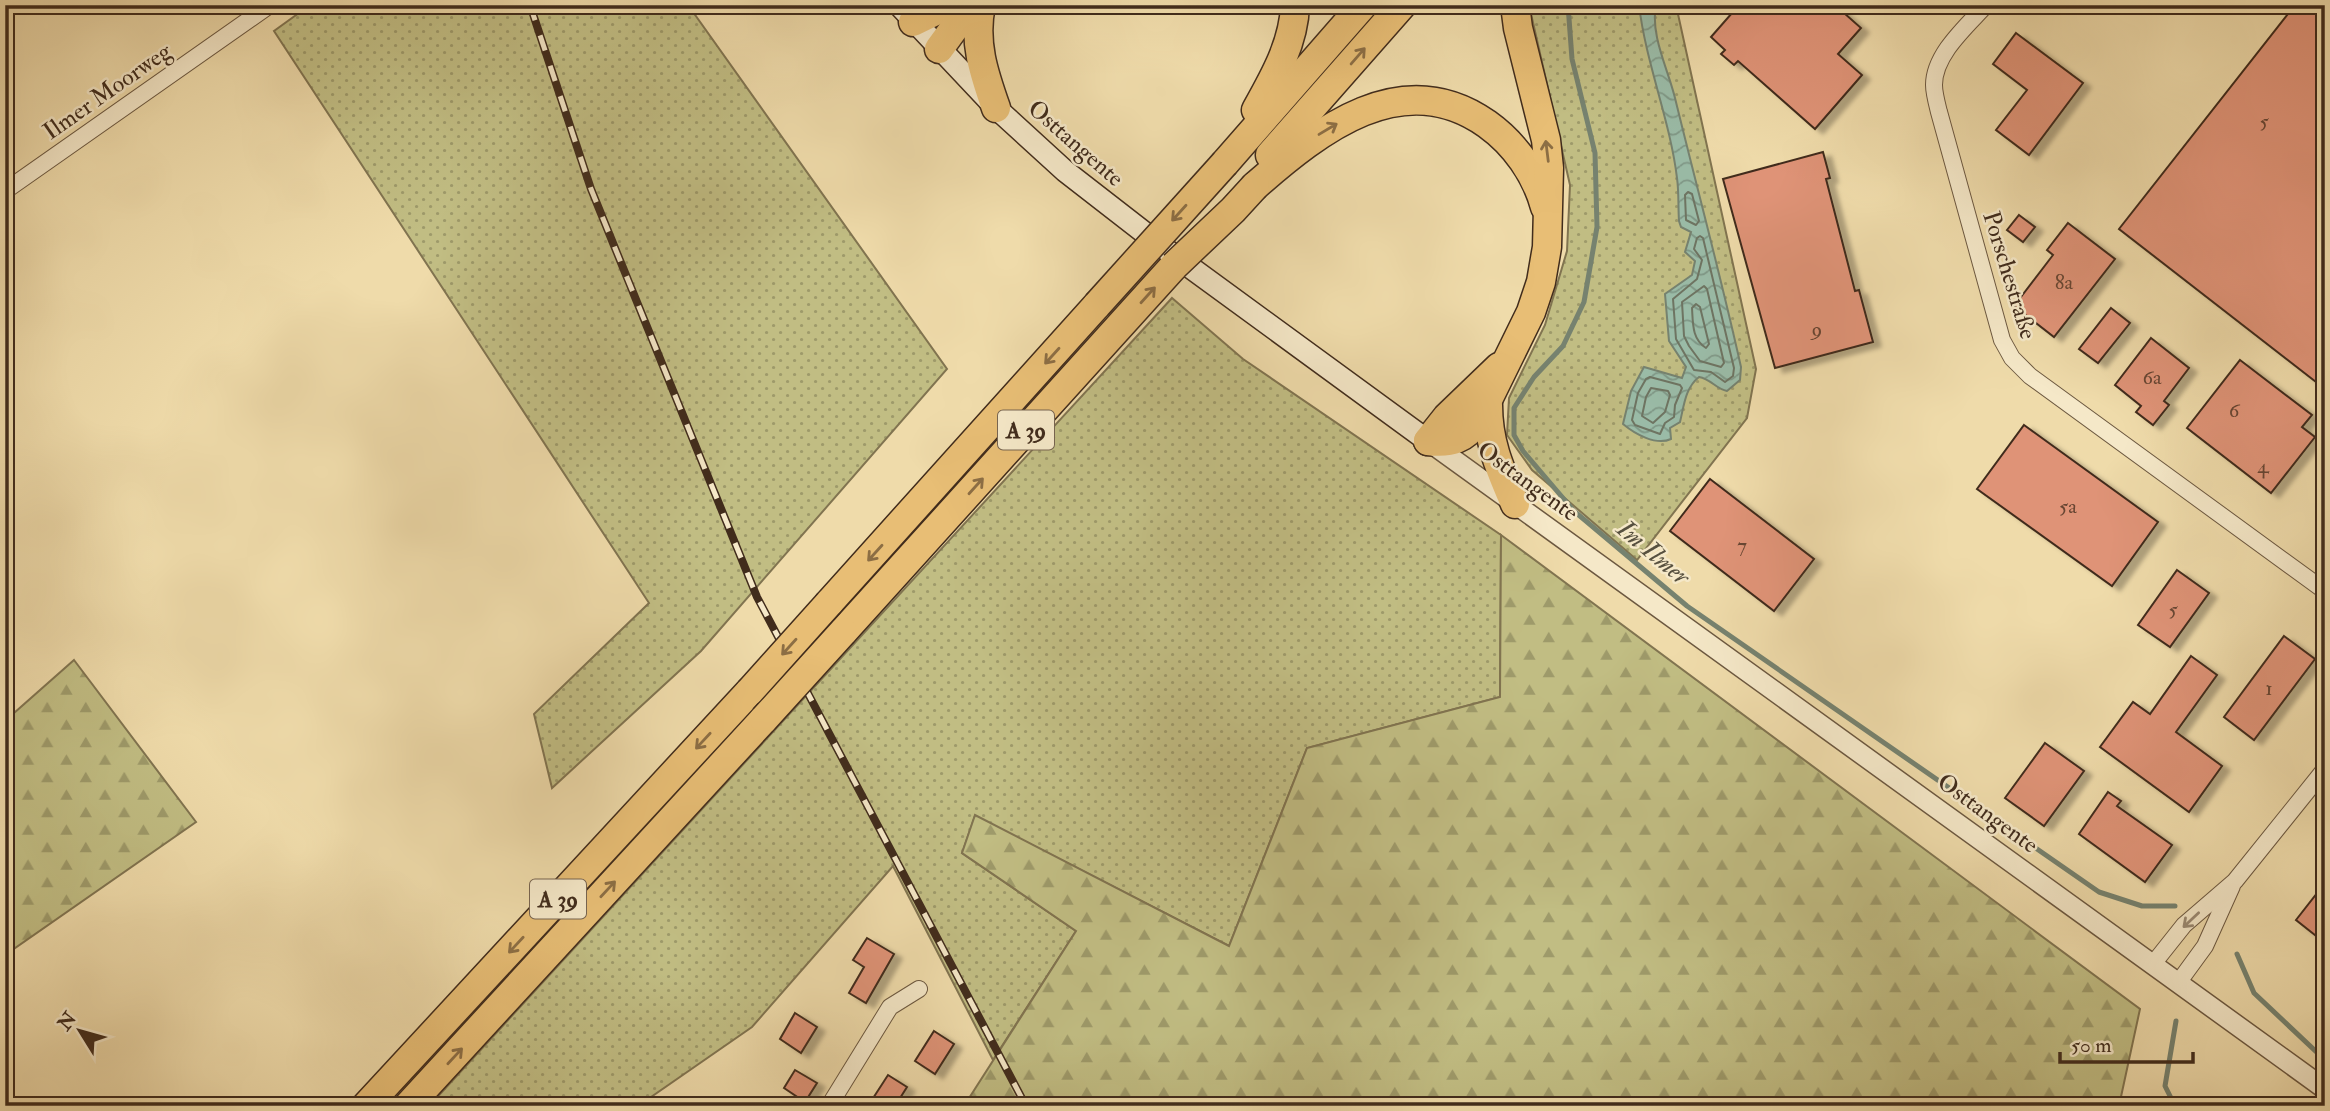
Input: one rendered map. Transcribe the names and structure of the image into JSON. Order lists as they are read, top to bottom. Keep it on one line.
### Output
{"streets":{"highway":["A 39"],"main road":["Osttangente"],"street":["Ilmer Moorweg","Porschestraße"]},"water":["Im Ilmer"],"house_numbers":["5","8a","9","6a","6","4","5a","7","5","1"],"scale_bar":"50 m","north":"top left"}
